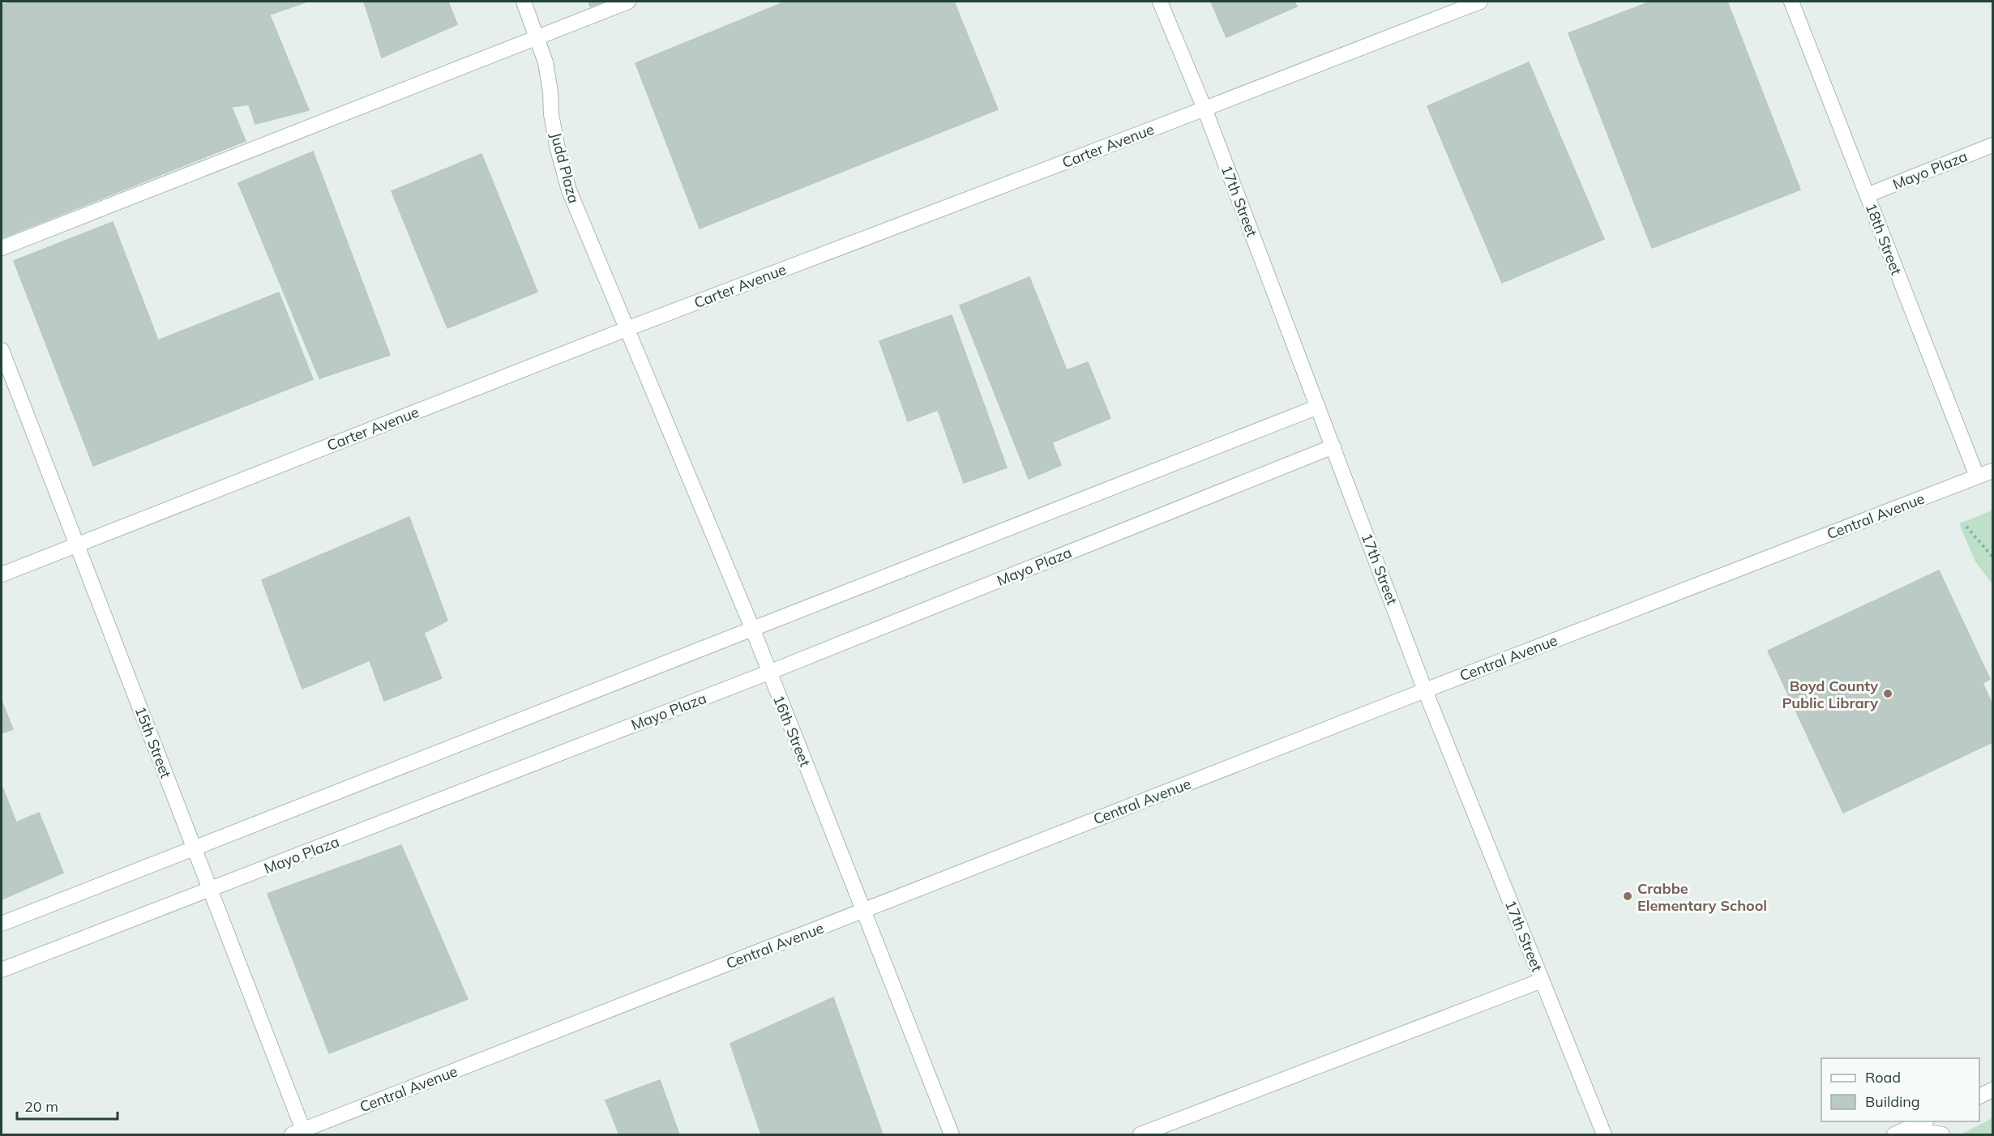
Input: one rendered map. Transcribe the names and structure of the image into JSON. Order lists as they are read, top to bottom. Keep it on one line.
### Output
{"streets":{"street":["Carter Avenue","Judd Plaza","Mayo Plaza","17th Street","18th Street","Central Avenue","16th Street","15th Street"]},"crossings":[["Carter Avenue","Judd Plaza"],["Carter Avenue","17th Street"],["Carter Avenue","16th Street"],["Carter Avenue","15th Street"],["Judd Plaza","16th Street"],["Mayo Plaza","17th Street"],["Mayo Plaza","18th Street"],["Mayo Plaza","16th Street"],["Mayo Plaza","15th Street"],["17th Street","Central Avenue"],["18th Street","Central Avenue"],["Central Avenue","16th Street"],["Central Avenue","15th Street"]],"places":["Boyd County Public Library","Crabbe Elementary School"],"legend":["Road","Building"],"scale_bar":"20 m"}
